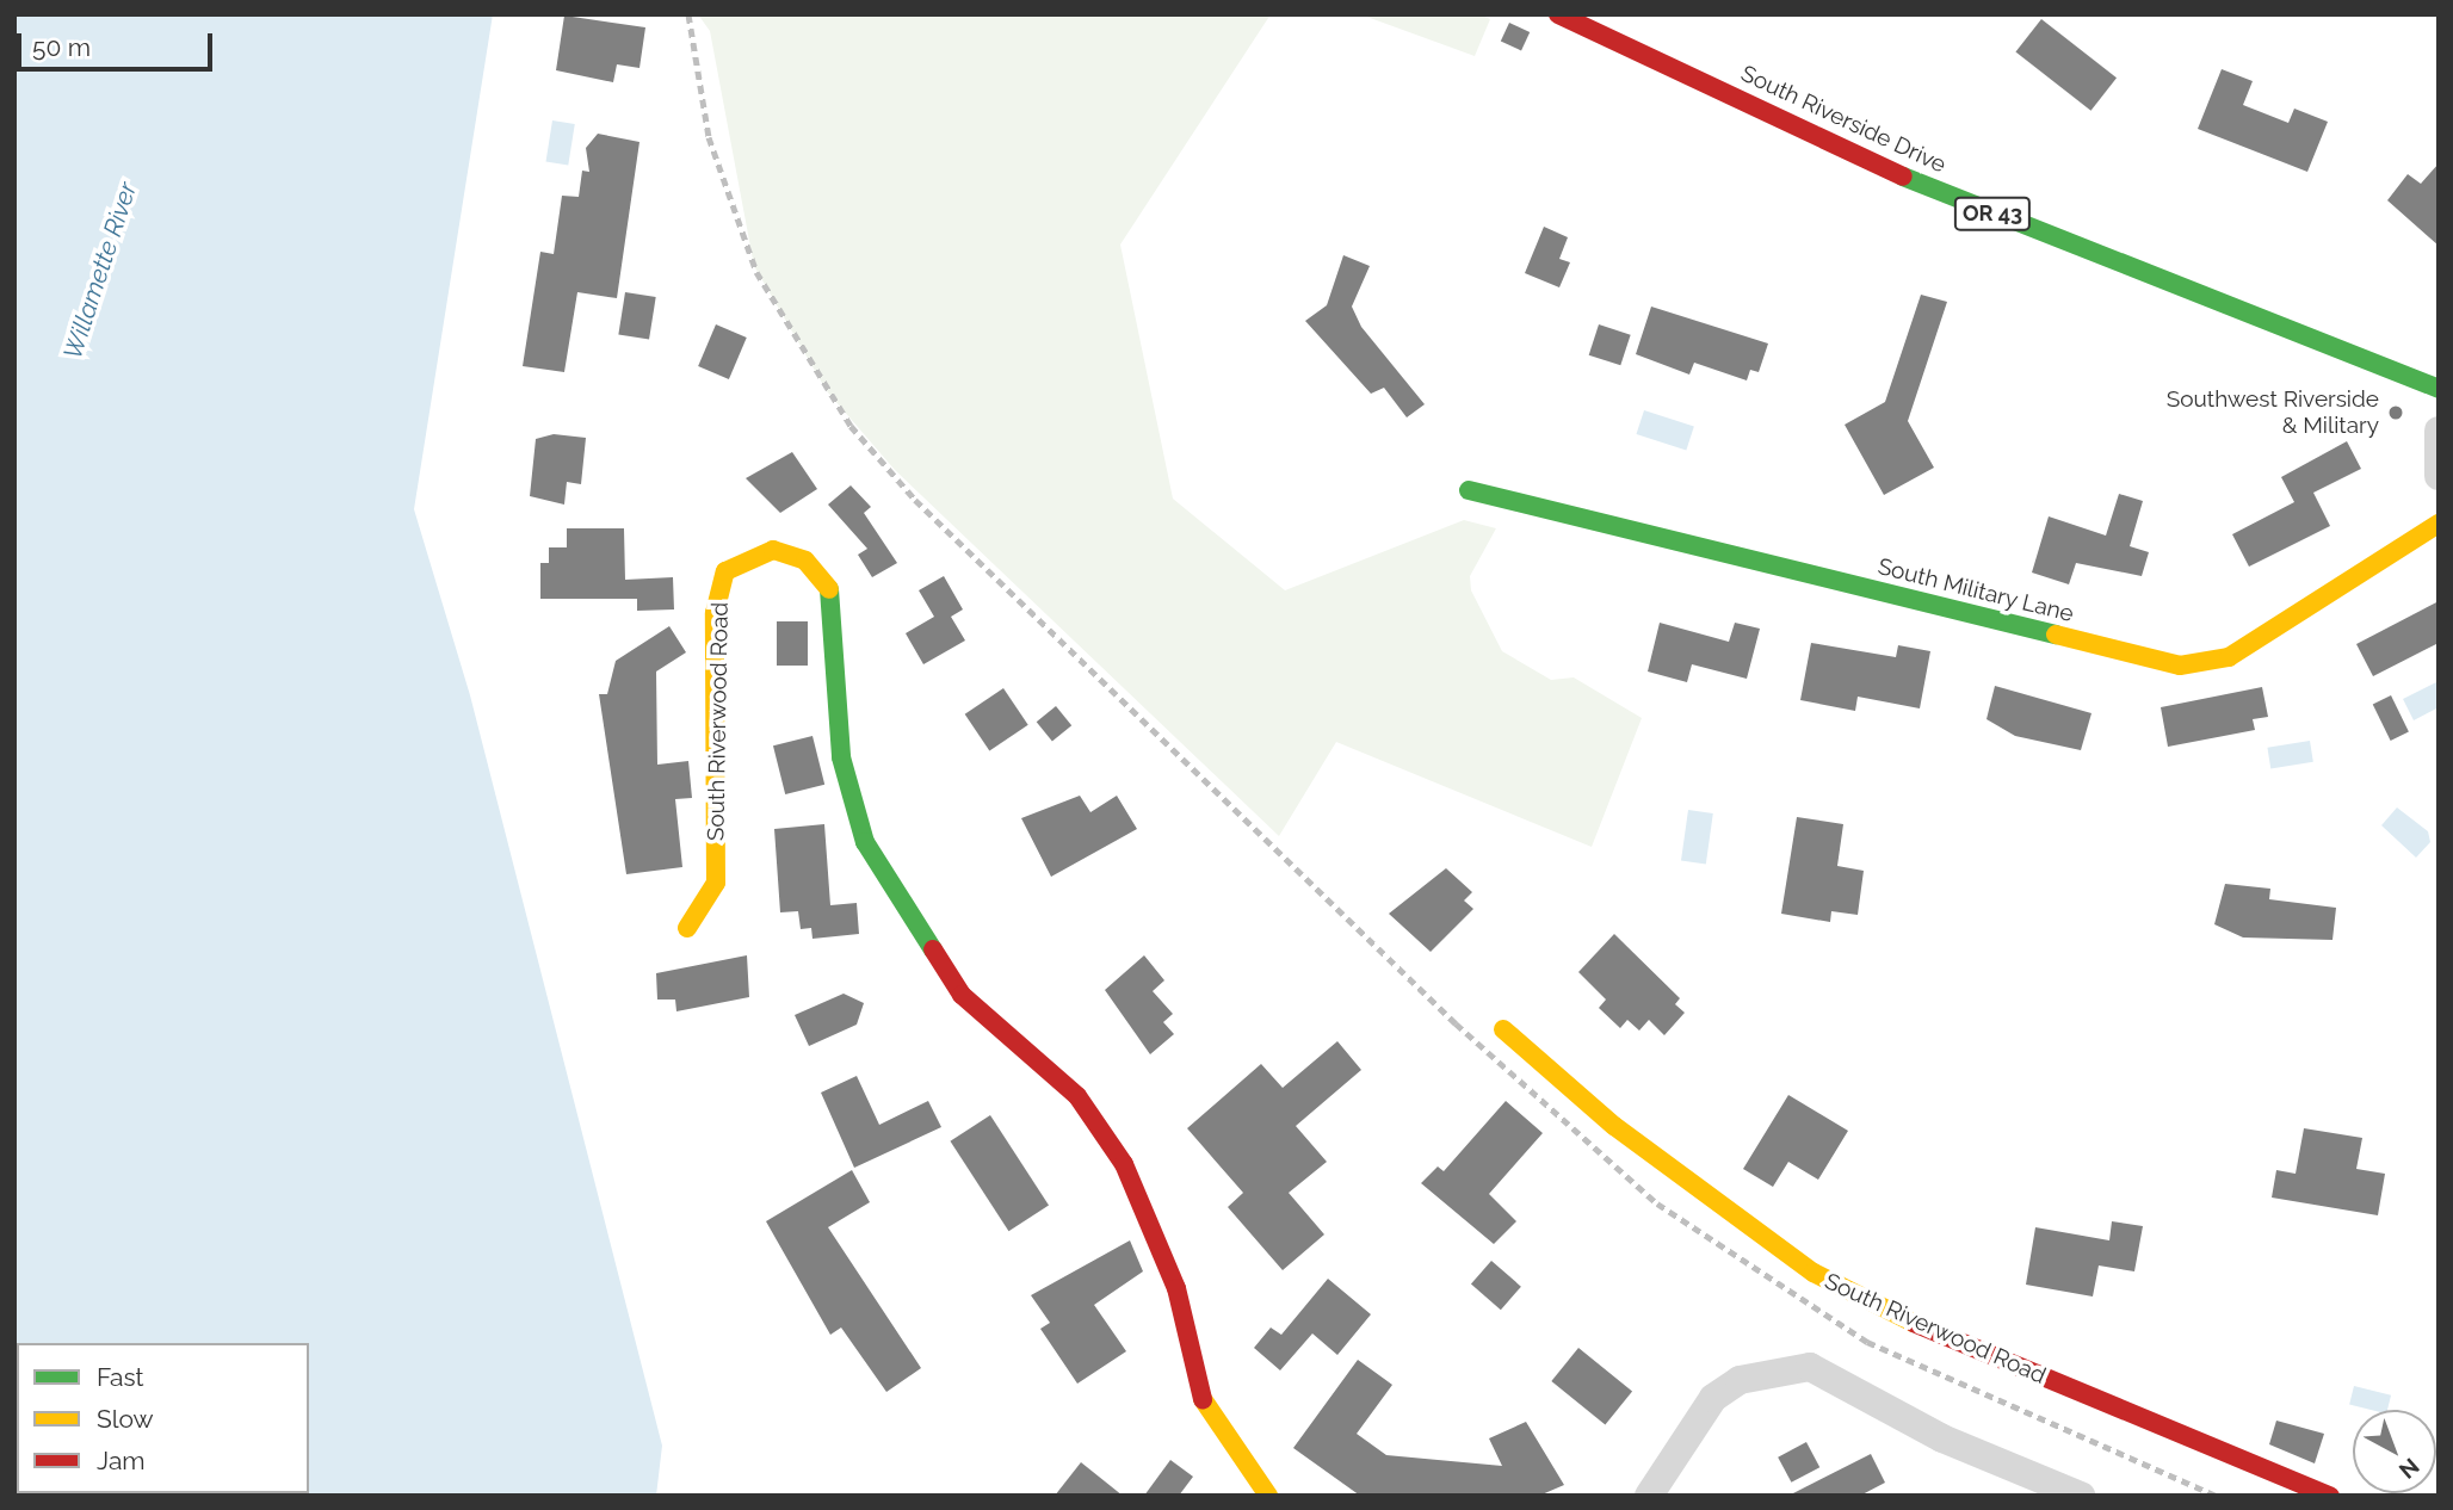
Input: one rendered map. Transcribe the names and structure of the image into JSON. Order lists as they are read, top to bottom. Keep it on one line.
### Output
{"streets":{"street":["South Riverside Drive","OR 43","South Military Lane","South Riverwood Road"]},"water":["Willamette River"],"places":["Southwest Riverside & Military"],"legend":["Fast","Slow","Jam"],"scale_bar":"50 m","north":"bottom right"}
